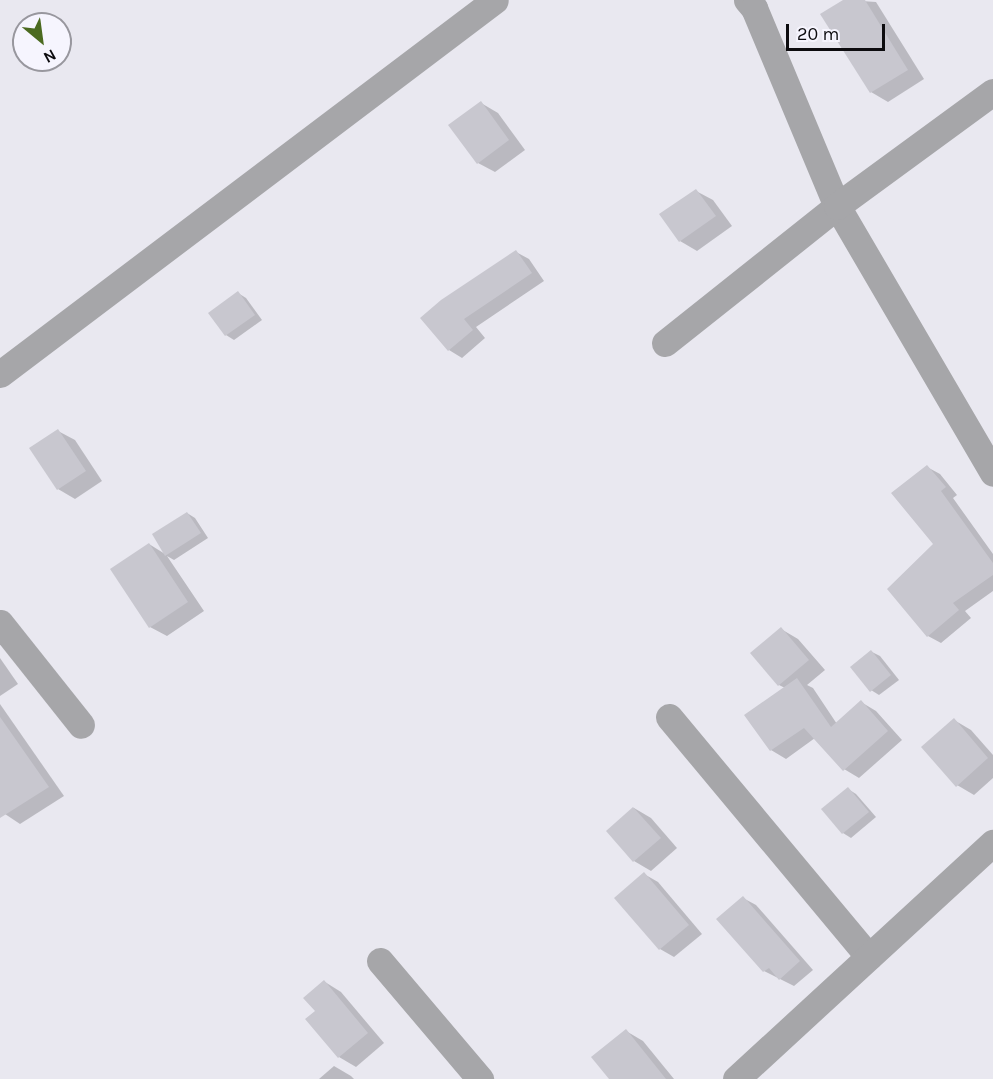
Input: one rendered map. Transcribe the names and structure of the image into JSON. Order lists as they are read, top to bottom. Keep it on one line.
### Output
{"scale_bar":"20 m","north":"bottom right"}
